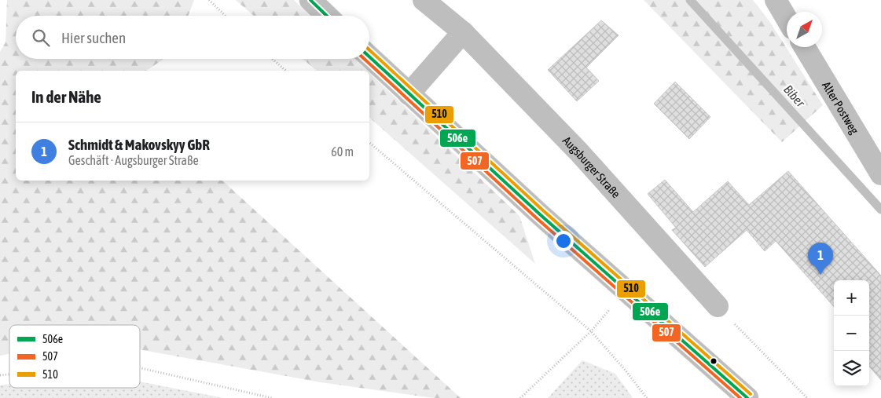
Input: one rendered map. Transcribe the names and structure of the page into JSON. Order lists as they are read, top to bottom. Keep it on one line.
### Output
{"streets":{"street":["Alter Postweg","Augsburger Straße"]},"water":["Biber"],"lines":["transit line 506e","transit line 510","transit line 507"],"legend":["506e","507","510"],"north":"top right","page":{"search":"Hier suchen","heading":"In der Nähe","list":[{"mark":"1","name":"Schmidt & Makovskyy GbR","note":"Geschäft · Augsburger Straße","value":"60 m"}],"pins":"1","map_buttons":["+","−"]}}
